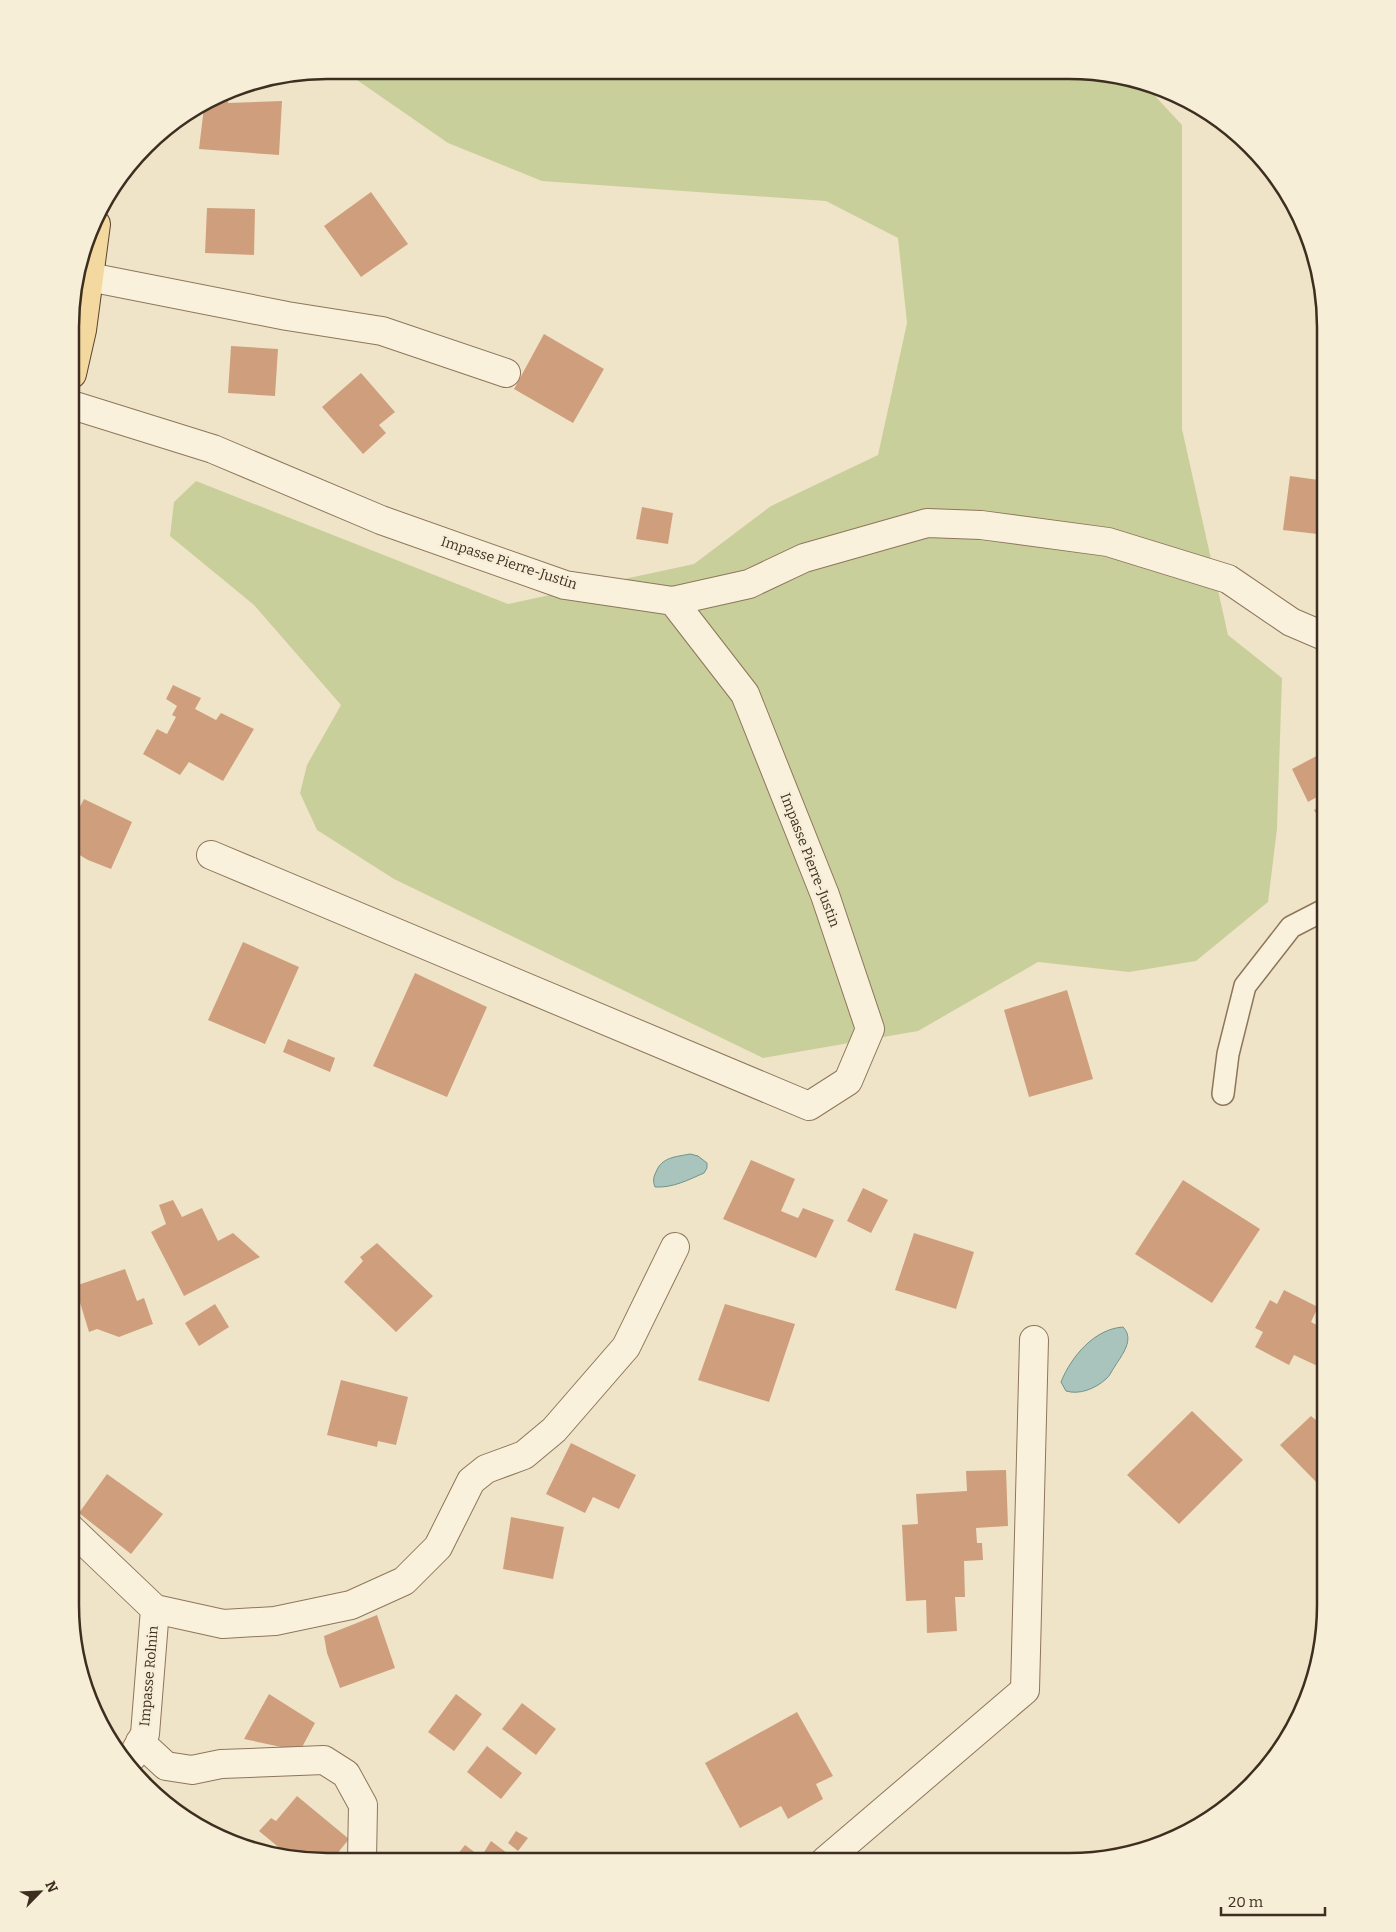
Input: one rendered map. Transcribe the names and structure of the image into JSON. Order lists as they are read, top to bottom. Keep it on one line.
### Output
{"streets":{"street":["Impasse Pierre-Justin","Impasse Rolnin"]},"scale_bar":"20 m","north":"top right"}
